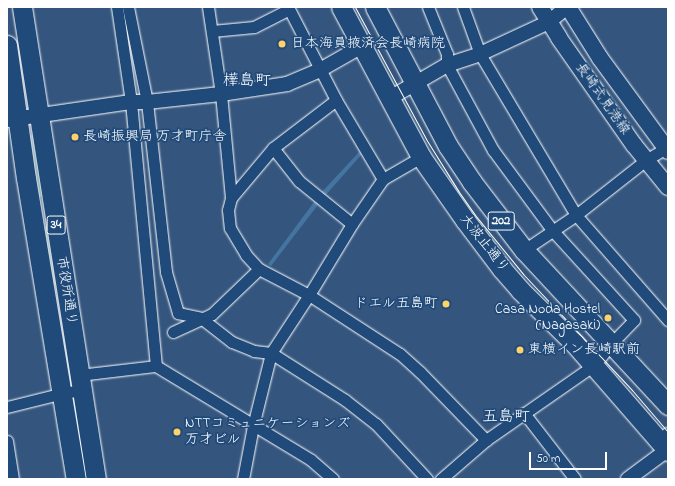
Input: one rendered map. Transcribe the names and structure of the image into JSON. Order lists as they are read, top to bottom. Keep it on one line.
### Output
{"streets":{"highway":["202","34","大波止通り","市役所通り"],"main road":["長崎式見港線"]},"districts":["樺島町","五島町"],"places":["日本海員掖済会長崎病院","長崎振興局 万才町庁舎","ドエル五島町","Casa Noda Hostel (Nagasaki)","東横イン長崎駅前","NTTコミュニケーションズ 万才ビル"],"scale_bar":"50 m"}
